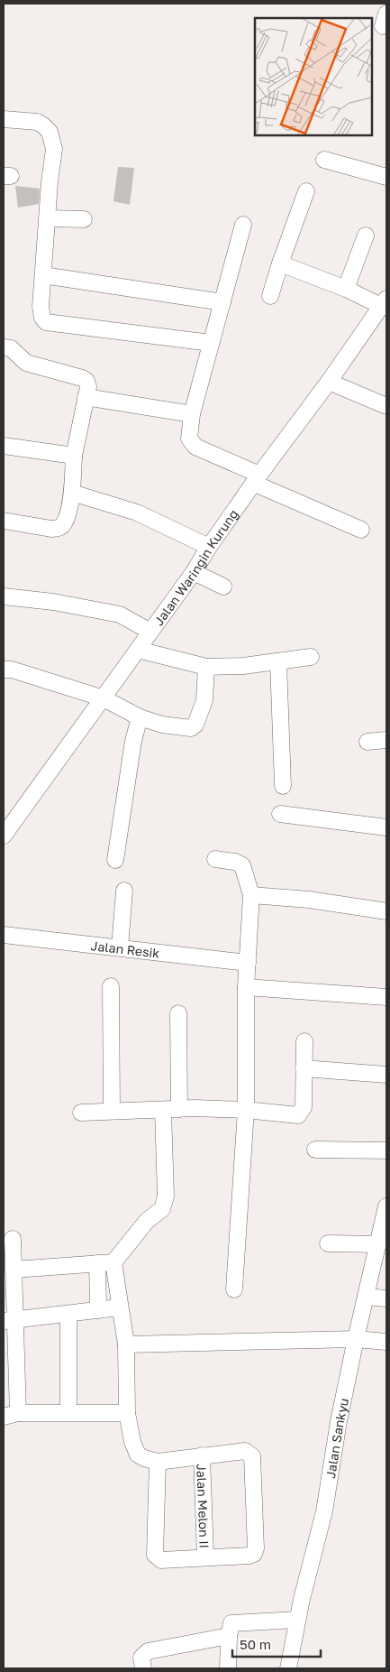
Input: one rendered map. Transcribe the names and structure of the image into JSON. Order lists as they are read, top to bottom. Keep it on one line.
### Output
{"streets":{"street":["Jalan Waringin Kurung","Jalan Resik","Jalan Sankyu","Jalan Melon II"]},"scale_bar":"50 m"}
